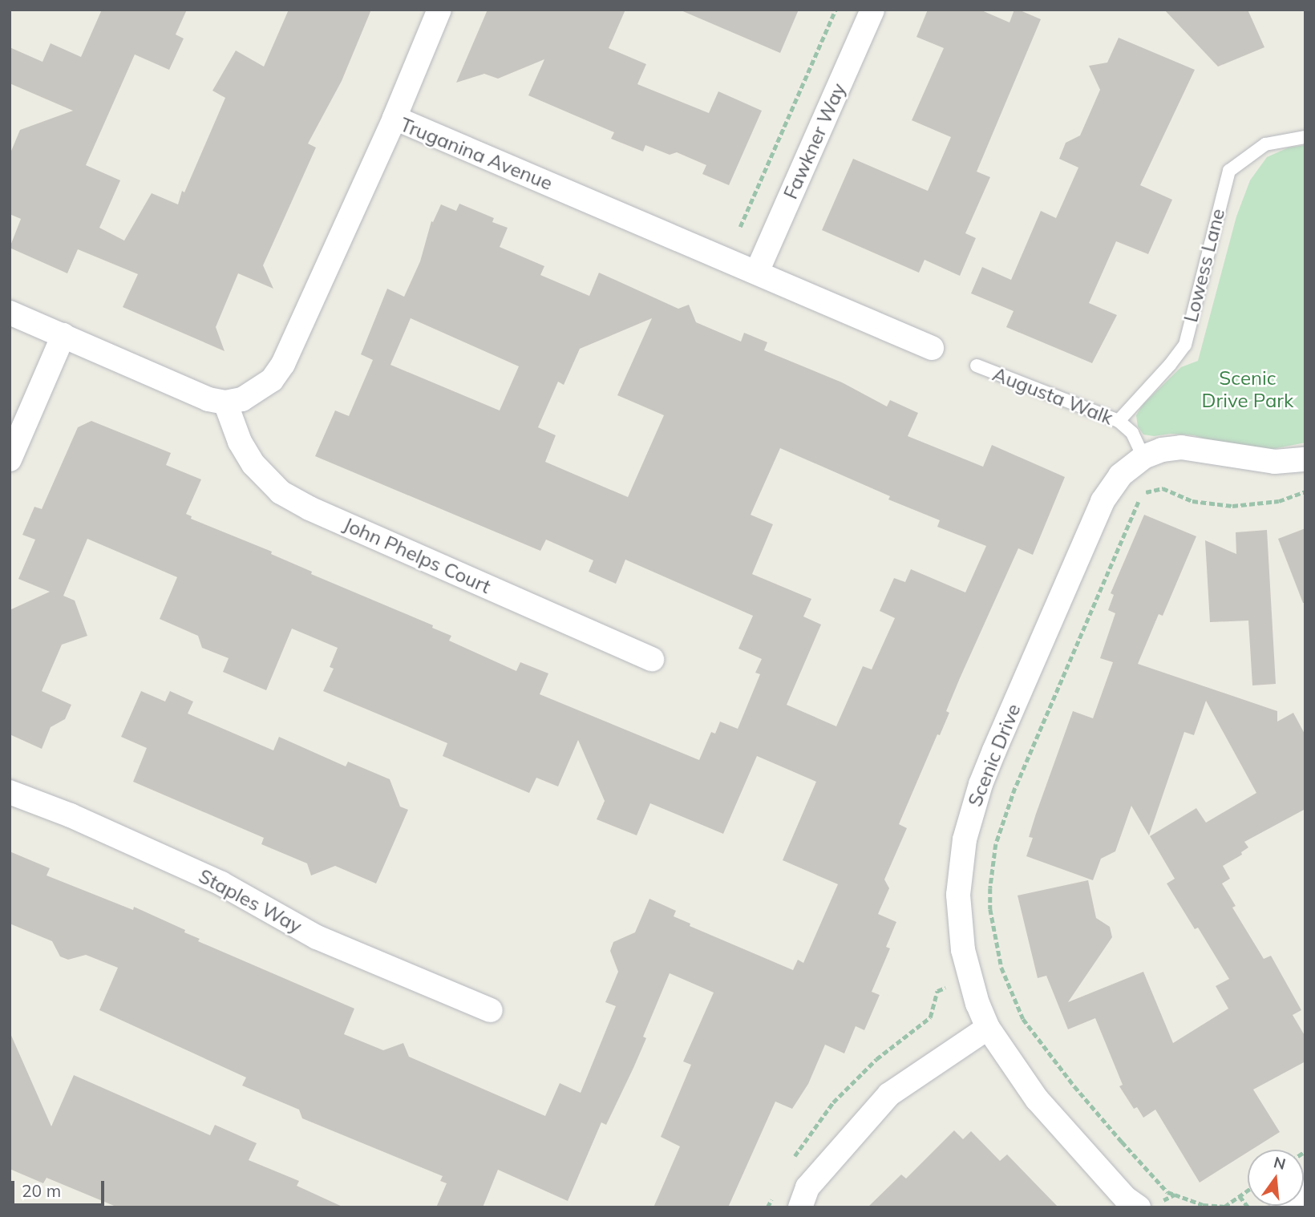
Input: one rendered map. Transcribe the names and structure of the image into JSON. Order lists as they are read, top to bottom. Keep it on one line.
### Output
{"streets":{"street":["Fawkner Way","Truganina Avenue","John Phelps Court","Scenic Drive","Staples Way"],"lane":["Lowess Lane","Augusta Walk"]},"crossings":[["Fawkner Way","Truganina Avenue"],["Truganina Avenue","John Phelps Court"],["Lowess Lane","Augusta Walk"],["Augusta Walk","Scenic Drive"]],"parks":["Scenic Drive Park"],"scale_bar":"20 m","north":"top"}
